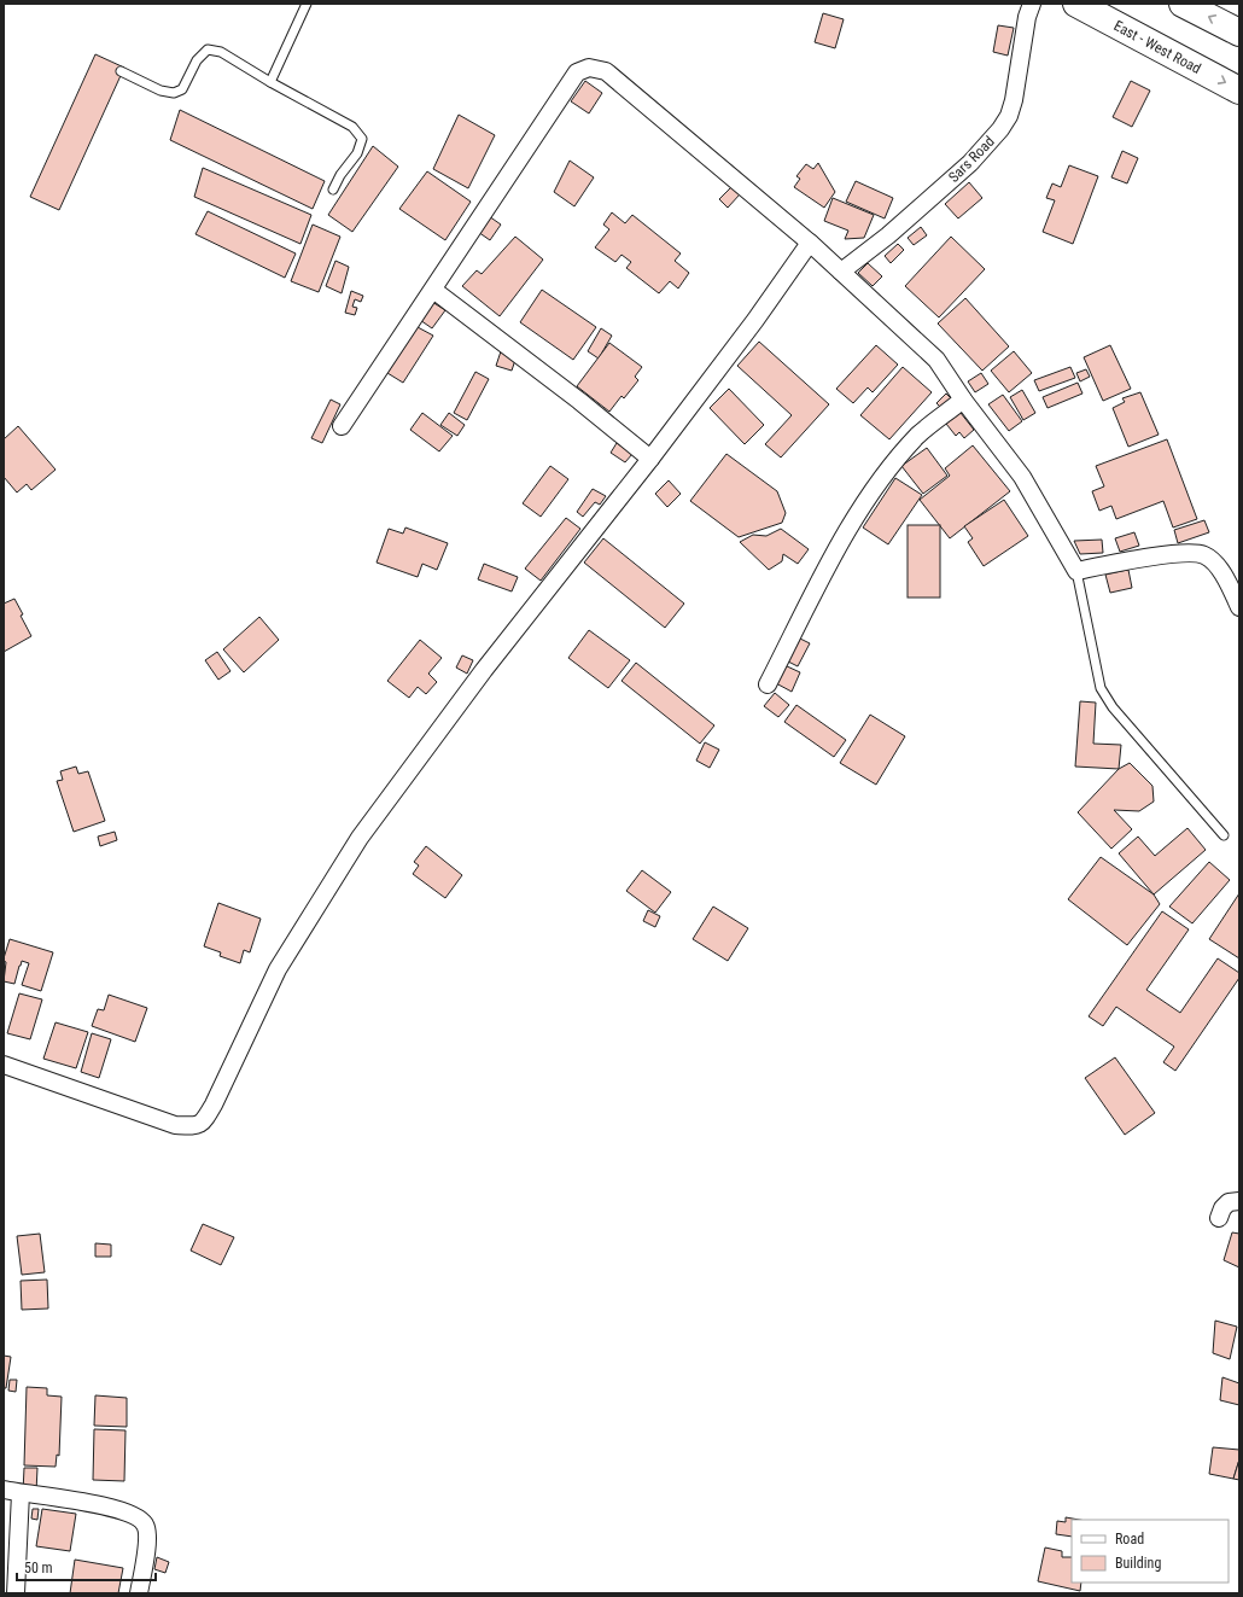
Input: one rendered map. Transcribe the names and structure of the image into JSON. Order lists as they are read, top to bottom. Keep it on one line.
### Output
{"streets":{"main road":["East - West Road"],"street":["Sars Road"]},"legend":["Road","Building"],"scale_bar":"50 m"}
